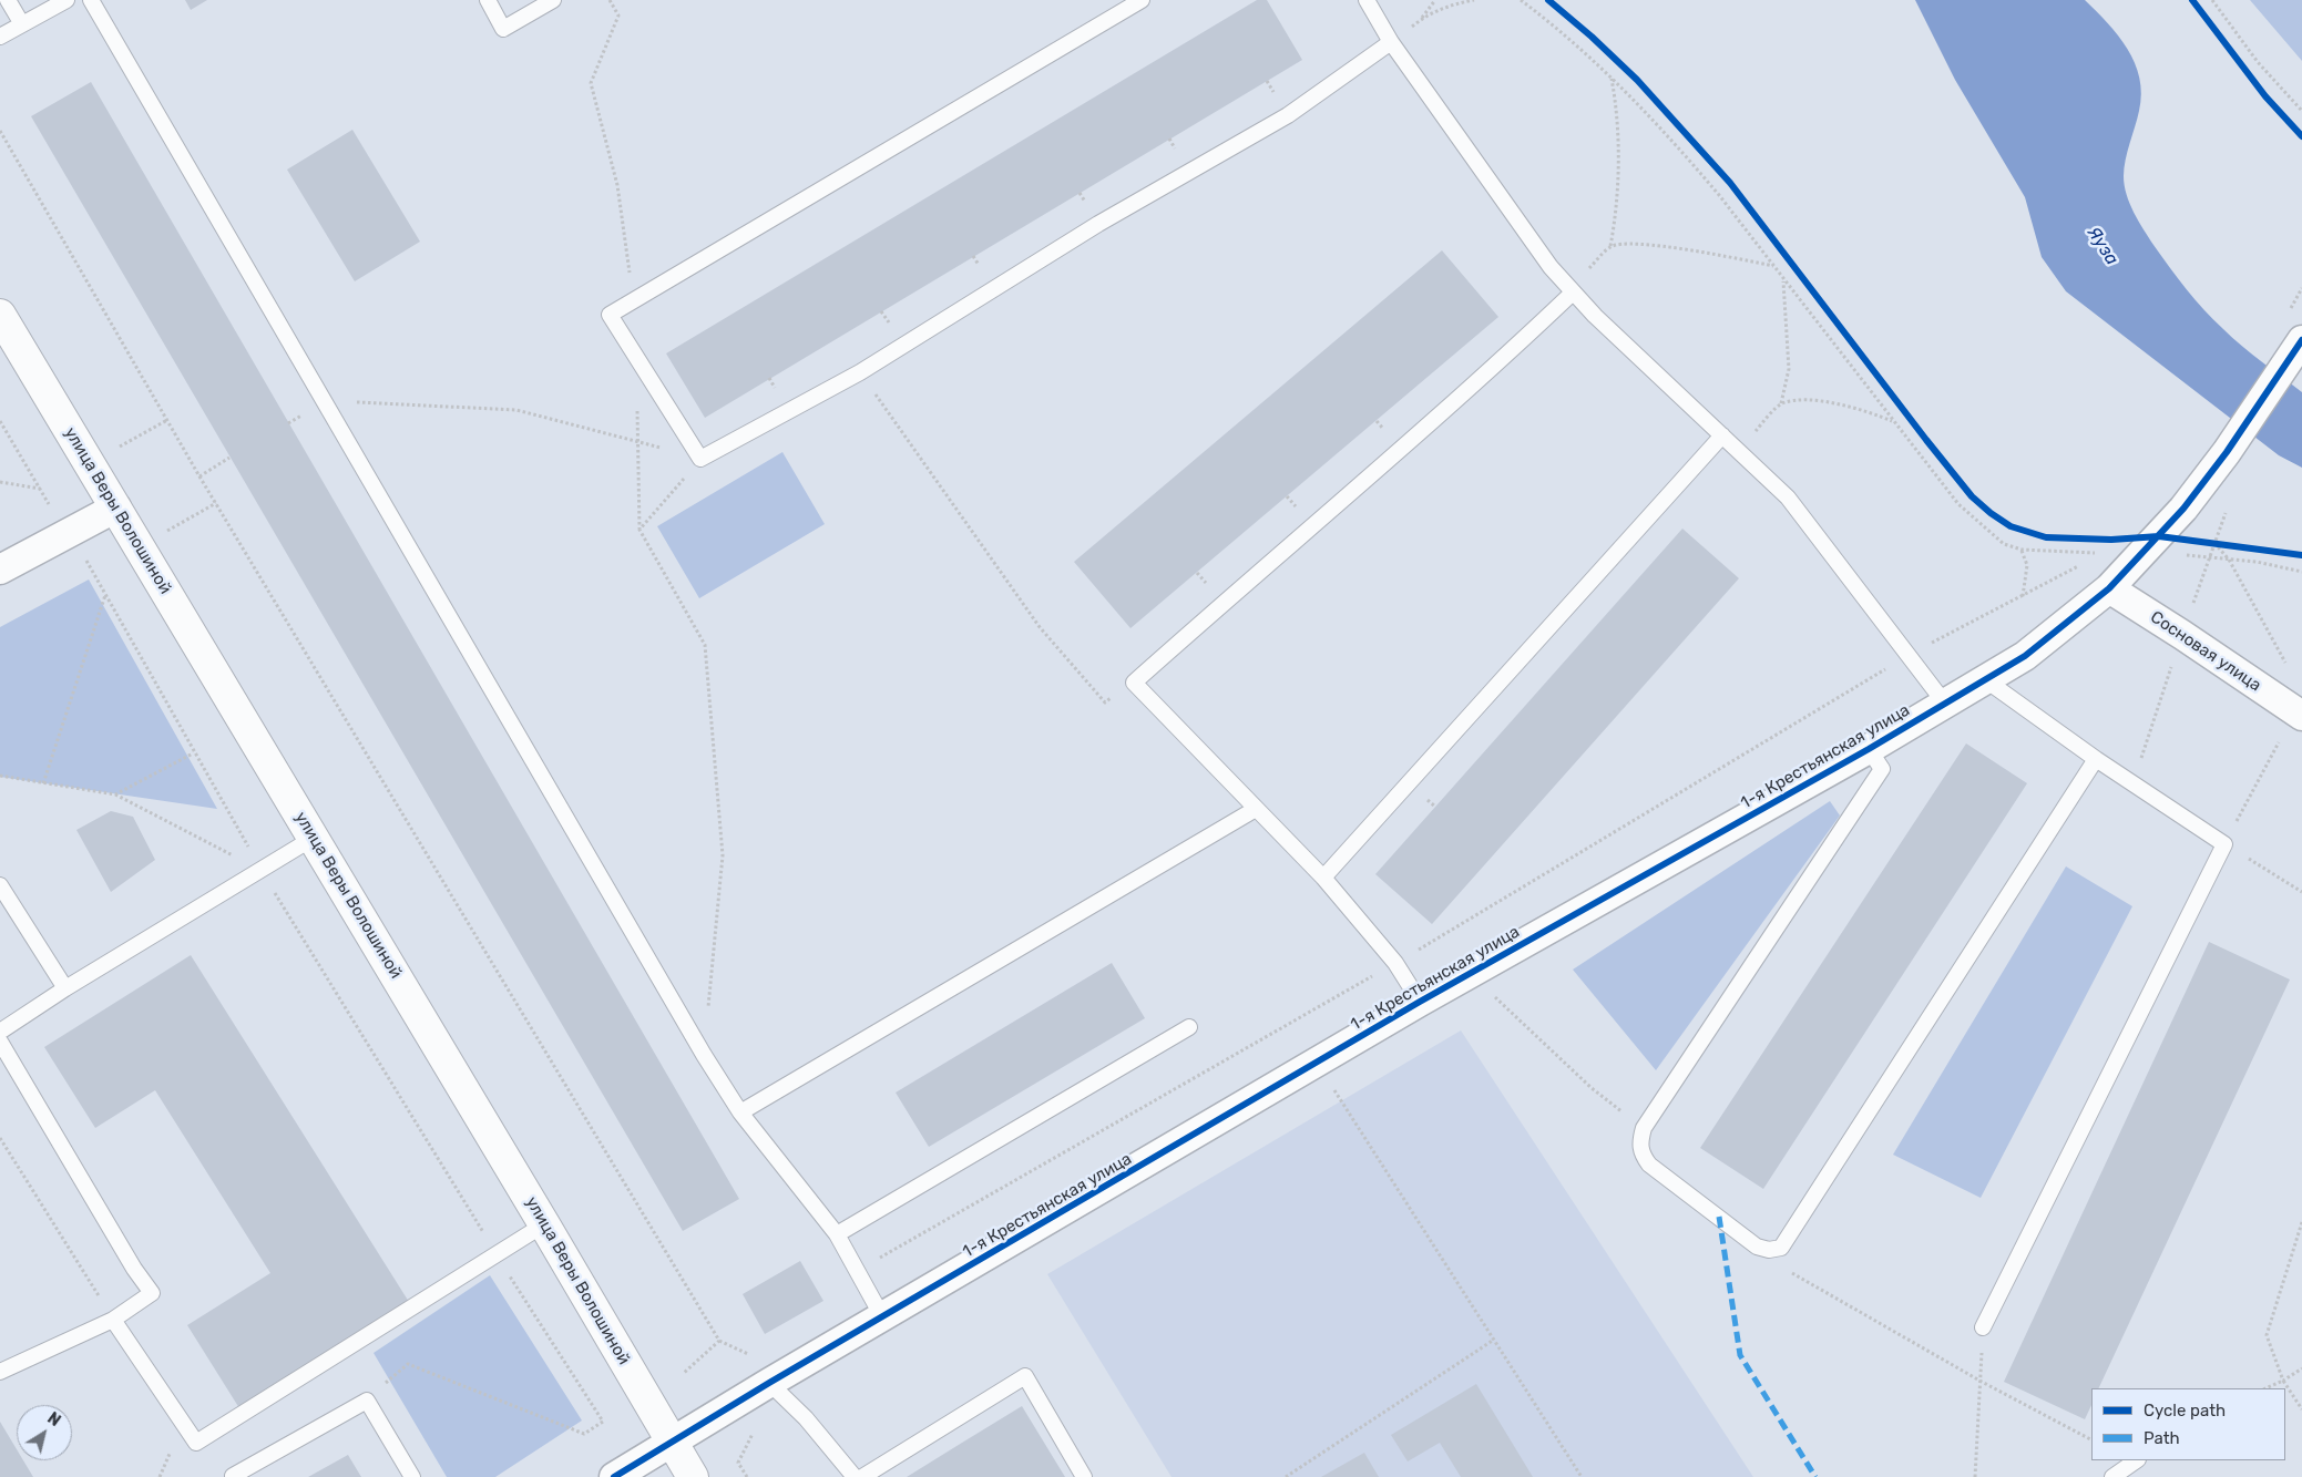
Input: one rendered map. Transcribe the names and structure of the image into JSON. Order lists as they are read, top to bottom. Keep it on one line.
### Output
{"streets":{"street":["улица Веры Волошиной","Сосновая улица","1-я Крестьянская улица"]},"crossings":[["улица Веры Волошиной","1-я Крестьянская улица"],["Сосновая улица","1-я Крестьянская улица"]],"water":["Яуза"],"legend":["Cycle path","Path"],"north":"top right"}
